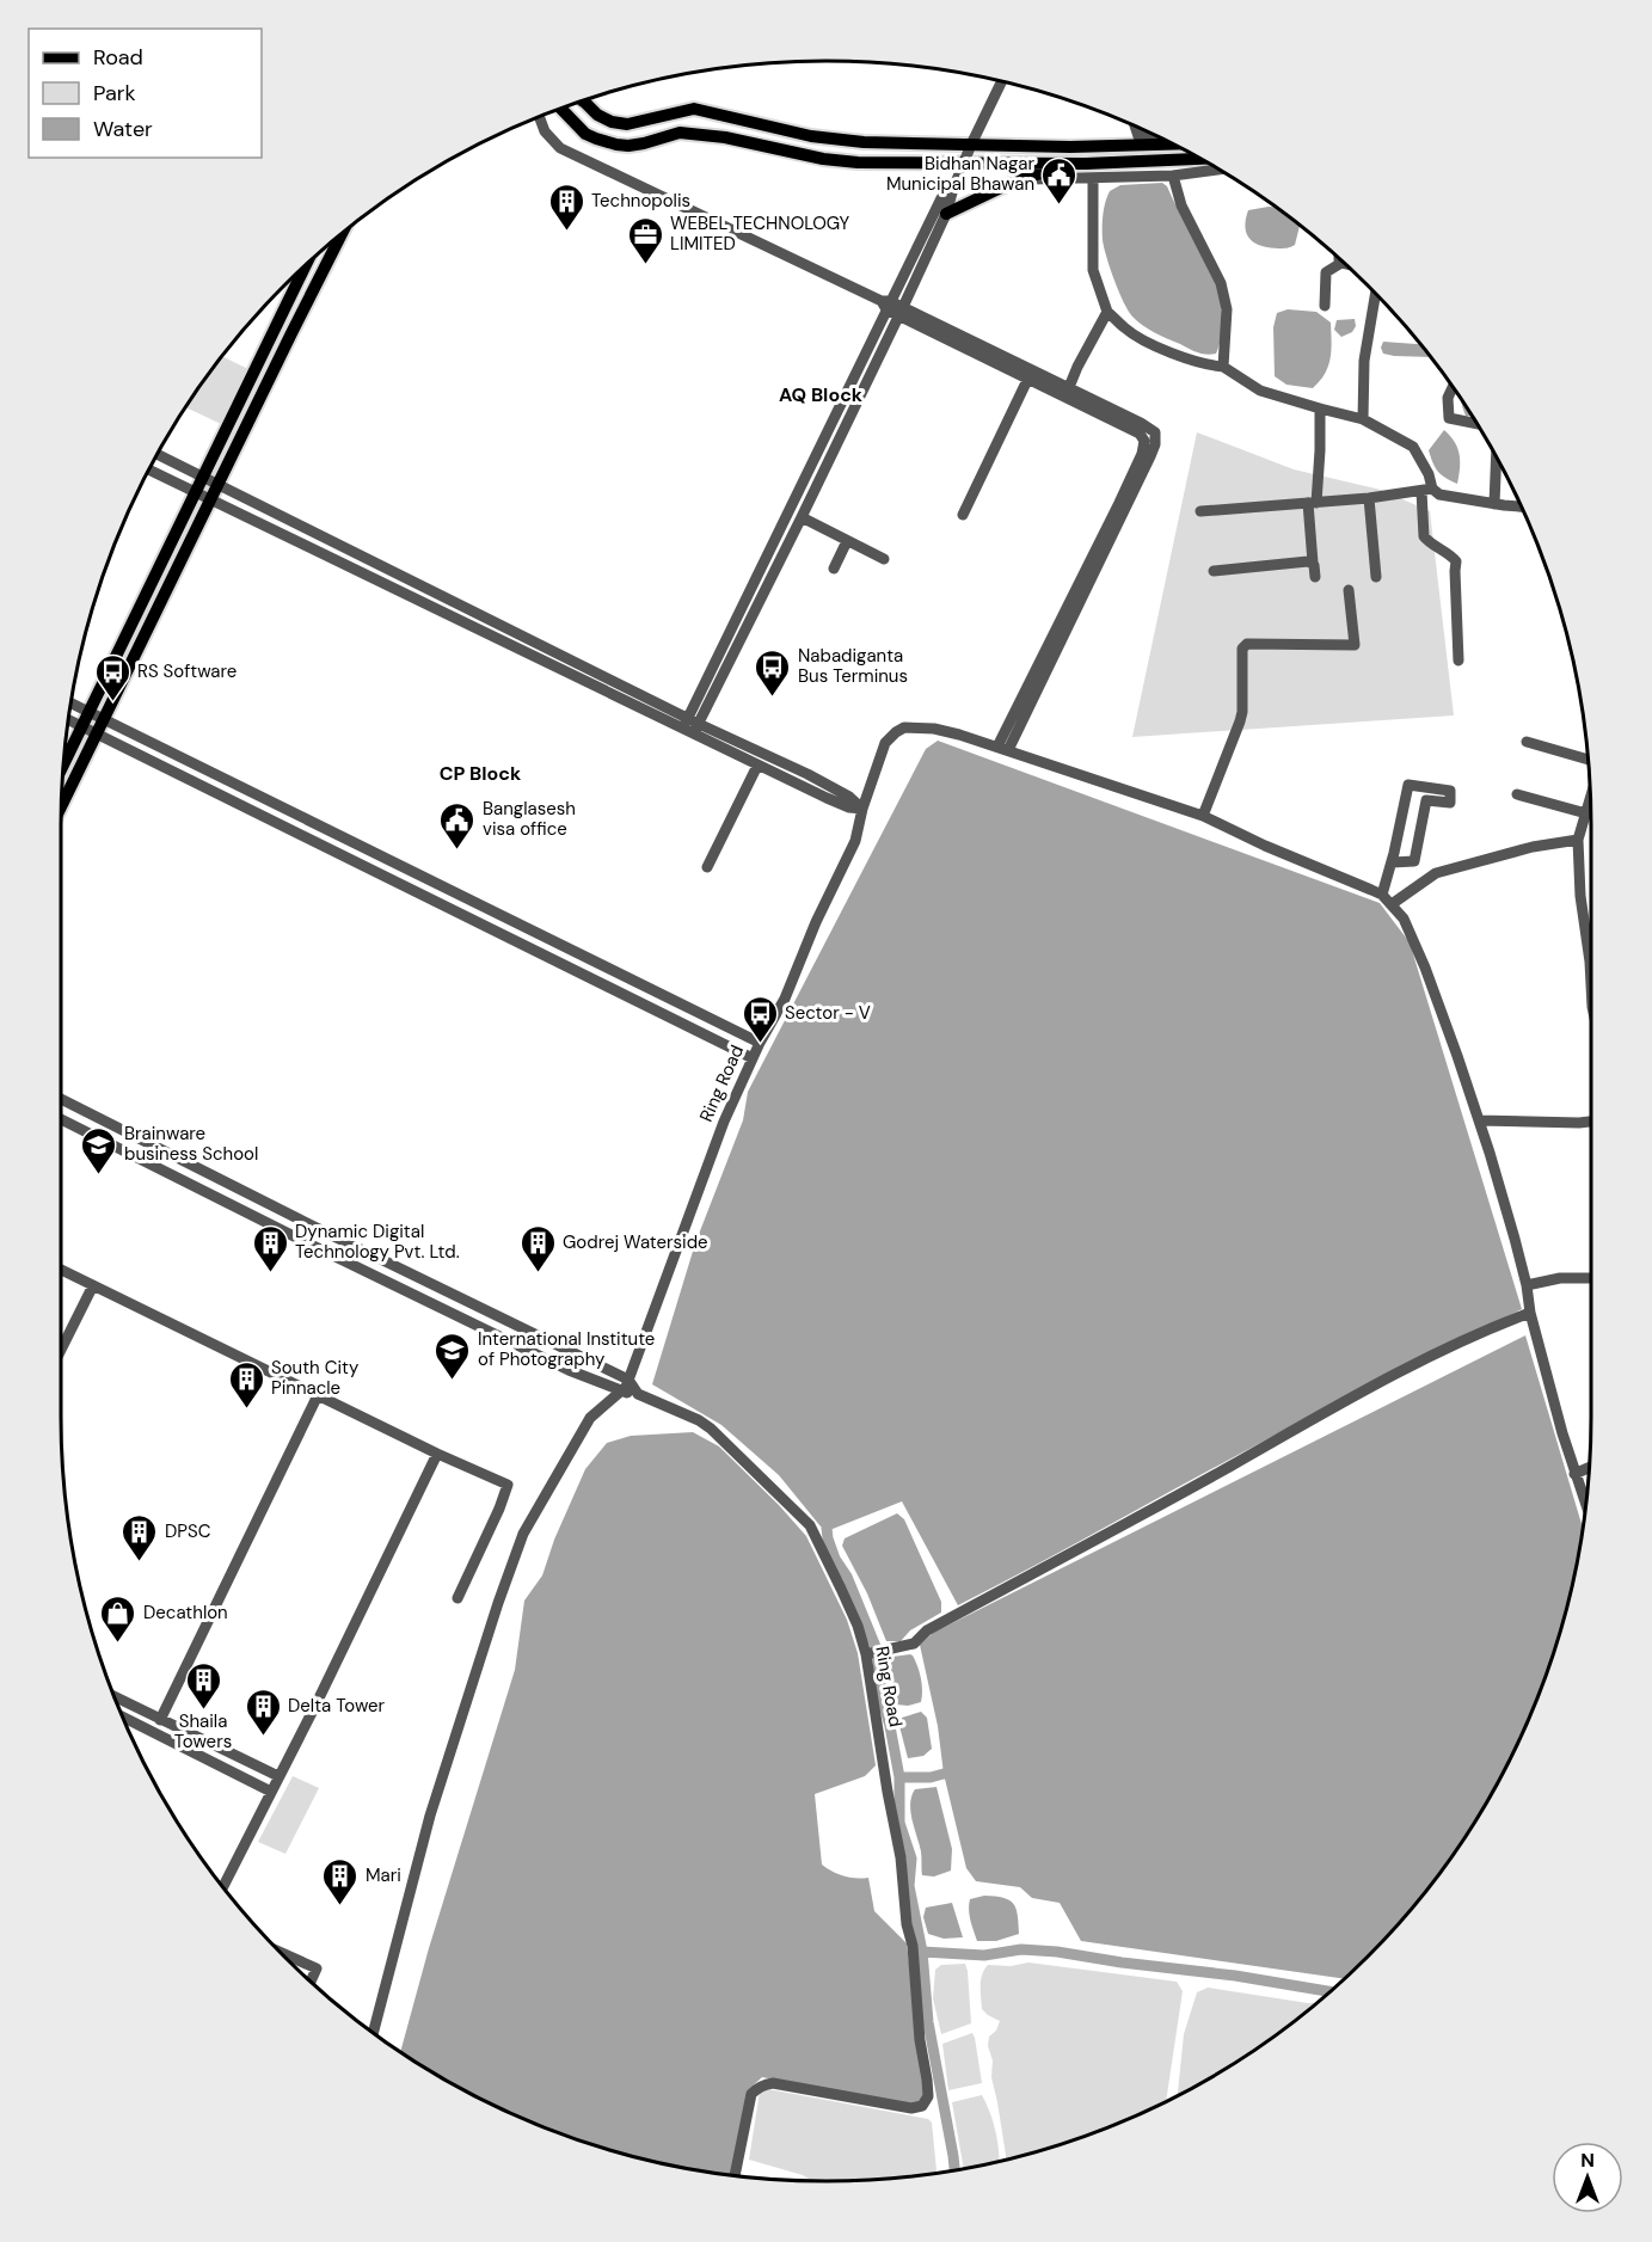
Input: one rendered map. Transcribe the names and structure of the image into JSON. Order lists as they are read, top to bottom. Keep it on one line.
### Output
{"streets":{"street":["Ring Road"]},"districts":["AQ Block","CP Block"],"places":{"public building":["Bidhan Nagar Municipal Bhawan","Banglasesh visa office"],"building":["Technopolis","Dynamic Digital Technology Pvt. Ltd.","Godrej Waterside","South City Pinnacle","DPSC","Shaila Towers","Delta Tower","Mari"],"office":["WEBEL TECHNOLOGY LIMITED"],"bus stop":["Nabadiganta Bus Terminus","RS Software","Sector - V"],"school or university":["Brainware business School","International Institute of Photography"],"shop":["Decathlon"]},"legend":["Road","Park","Water"],"north":"top"}
